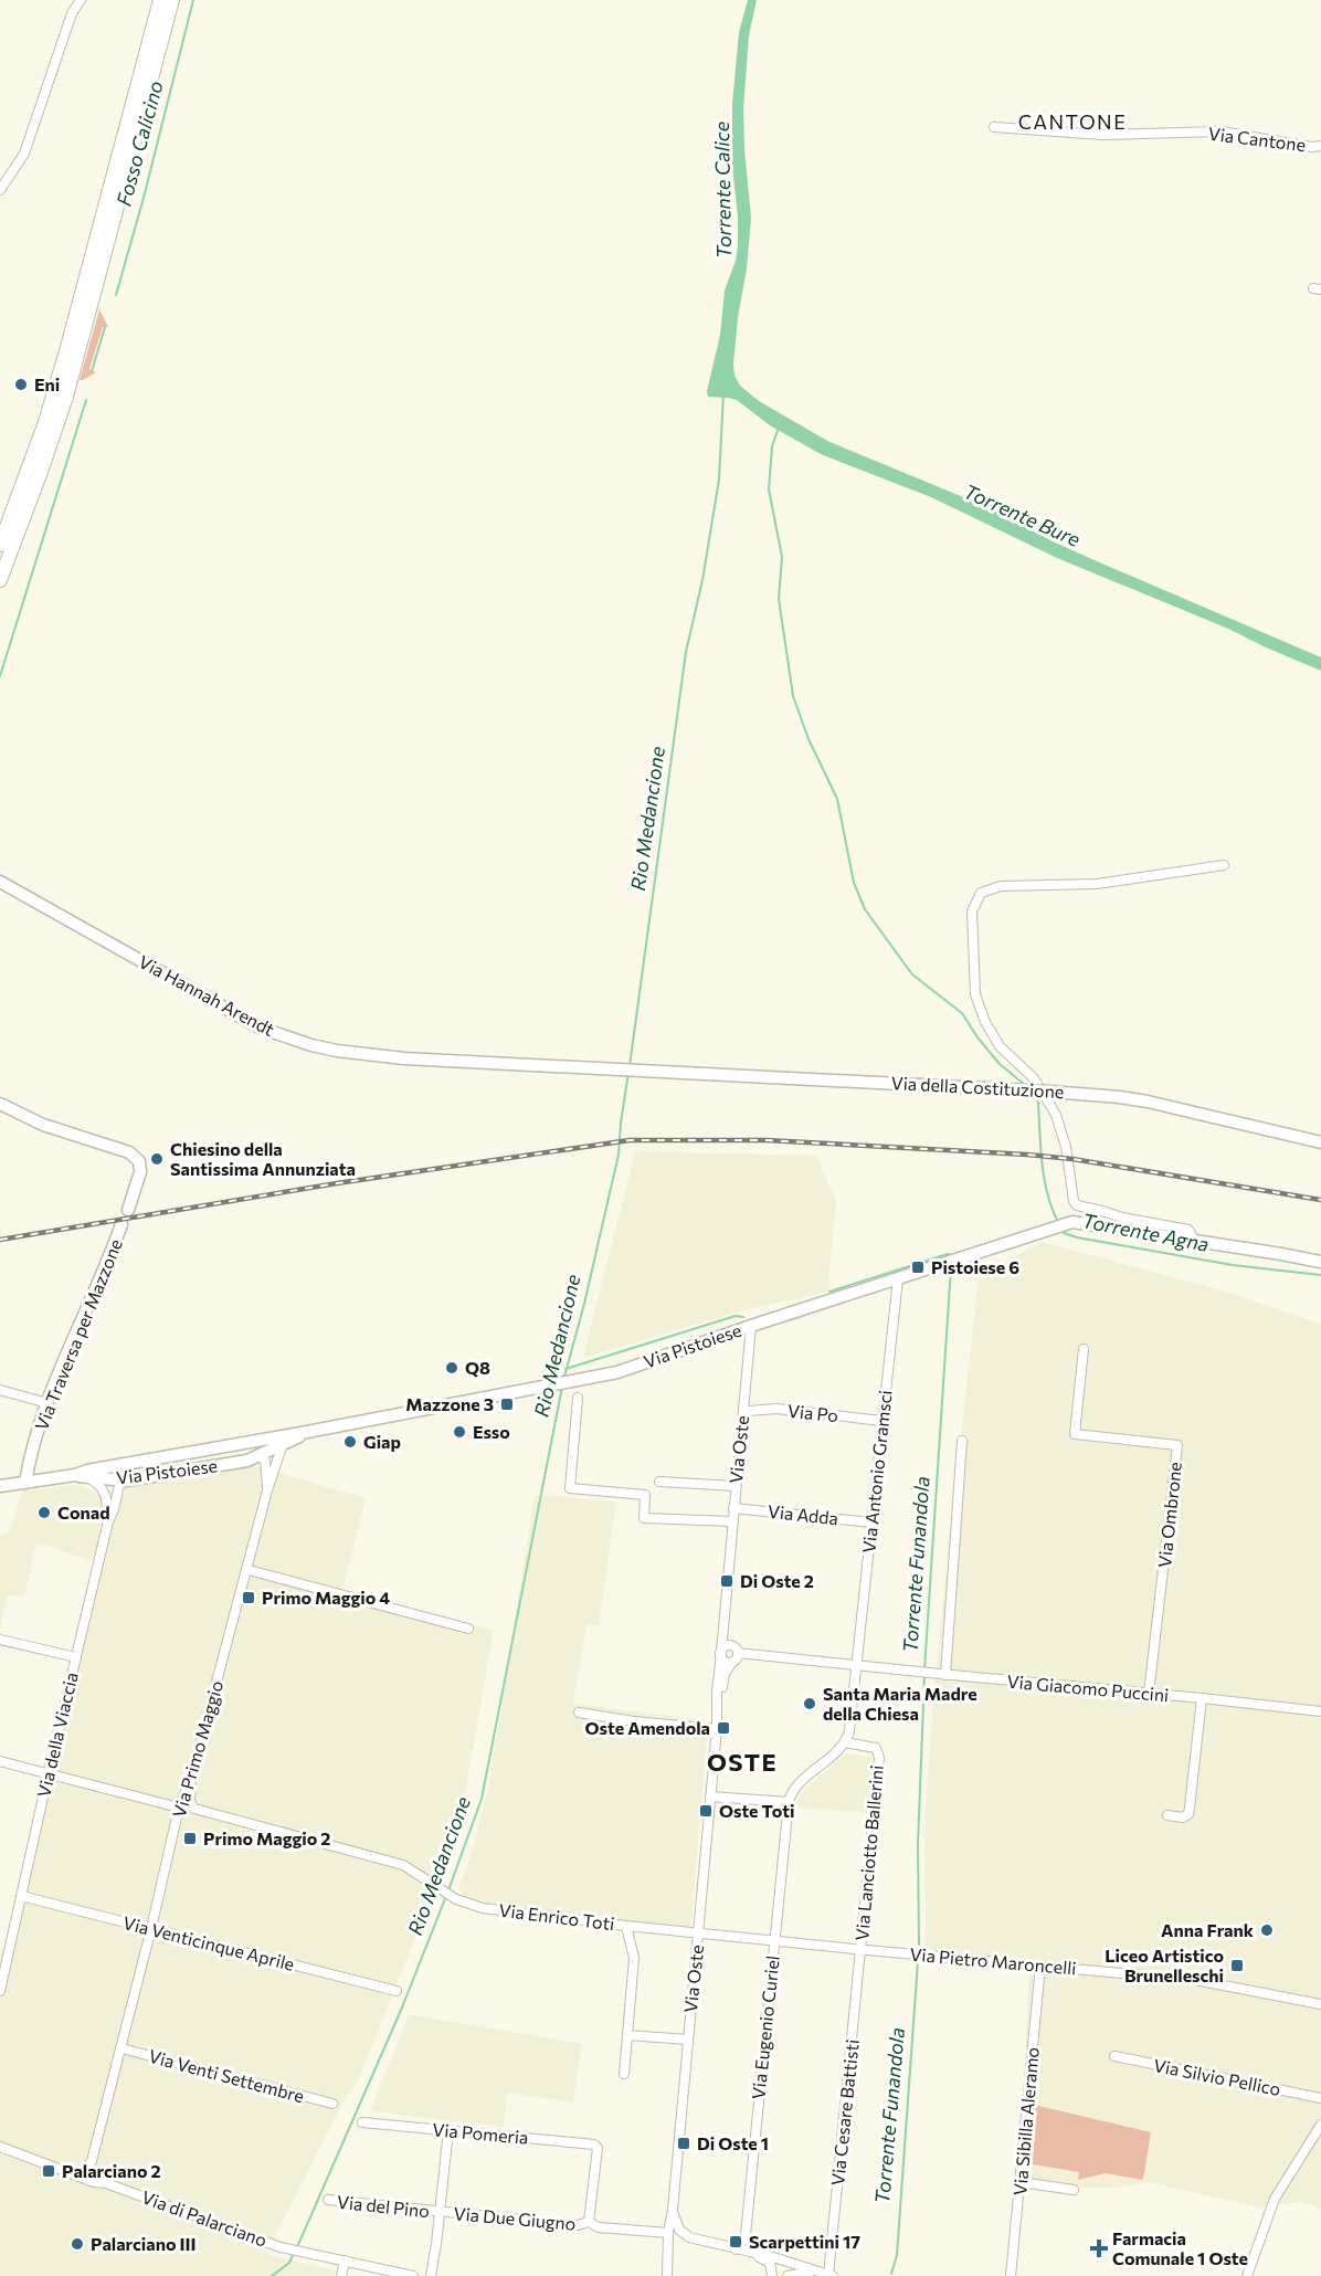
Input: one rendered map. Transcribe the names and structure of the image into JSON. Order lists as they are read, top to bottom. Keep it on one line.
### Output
{"streets":{"street":["Via Cantone","Via Hannah Arendt","Via della Costituzione","Via Traversa per Mazzone","Via Pistoiese","Via Po","Via Oste","Via Antonio Gramsci","Via Adda","Via Ombrone","Via Giacomo Puccini","Via della Viaccia","Via Primo Maggio","Via Lanciotto Ballerini","Via Enrico Toti","Via Venticinque Aprile","Via Pietro Maroncelli","Via Eugenio Curiel","Via Venti Settembre","Via Silvio Pellico","Via Cesare Battisti","Via Sibilla Aleramo","Via Pomeria","Via del Pino","Via di Palarciano","Via Due Giugno"]},"crossings":[["Via Hannah Arendt","Via della Costituzione"],["Via Traversa per Mazzone","Via Pistoiese"],["Via Pistoiese","Via Oste"],["Via Pistoiese","Via Antonio Gramsci"],["Via Pistoiese","Via della Viaccia"],["Via Pistoiese","Via Primo Maggio"],["Via Po","Via Oste"],["Via Po","Via Antonio Gramsci"],["Via Oste","Via Adda"],["Via Oste","Via Giacomo Puccini"],["Via Oste","Via Enrico Toti"],["Via Oste","Via Due Giugno"],["Via Antonio Gramsci","Via Adda"],["Via Antonio Gramsci","Via Giacomo Puccini"],["Via Antonio Gramsci","Via Lanciotto Ballerini"],["Via Ombrone","Via Giacomo Puccini"],["Via della Viaccia","Via Venticinque Aprile"],["Via Primo Maggio","Via Enrico Toti"],["Via Primo Maggio","Via Venticinque Aprile"],["Via Primo Maggio","Via Venti Settembre"],["Via Lanciotto Ballerini","Via Pietro Maroncelli"],["Via Lanciotto Ballerini","Via Cesare Battisti"],["Via Enrico Toti","Via Pietro Maroncelli"],["Via Enrico Toti","Via Eugenio Curiel"],["Via Pietro Maroncelli","Via Eugenio Curiel"],["Via Pietro Maroncelli","Via Cesare Battisti"],["Via Pietro Maroncelli","Via Sibilla Aleramo"],["Via Pomeria","Via Due Giugno"],["Via del Pino","Via Due Giugno"]],"districts":["CANTONE","OSTE"],"water":["Fosso Calicino","Torrente Calice","Torrente Bure","Rio Medancione","Torrente Agna","Torrente Funandola"],"places":{"other":["Eni","Chiesino della Santissima Annunziata","Q8","Esso","Giap","Conad","Santa Maria Madre della Chiesa","Anna Frank","Palarciano III"],"transit":["Pistoiese 6","Mazzone 3","Di Oste 2","Primo Maggio 4","Oste Amendola","Oste Toti","Primo Maggio 2","Liceo Artistico Brunelleschi","Di Oste 1","Palarciano 2","Scarpettini 17"],"health":["Farmacia Comunale 1 Oste"]}}
